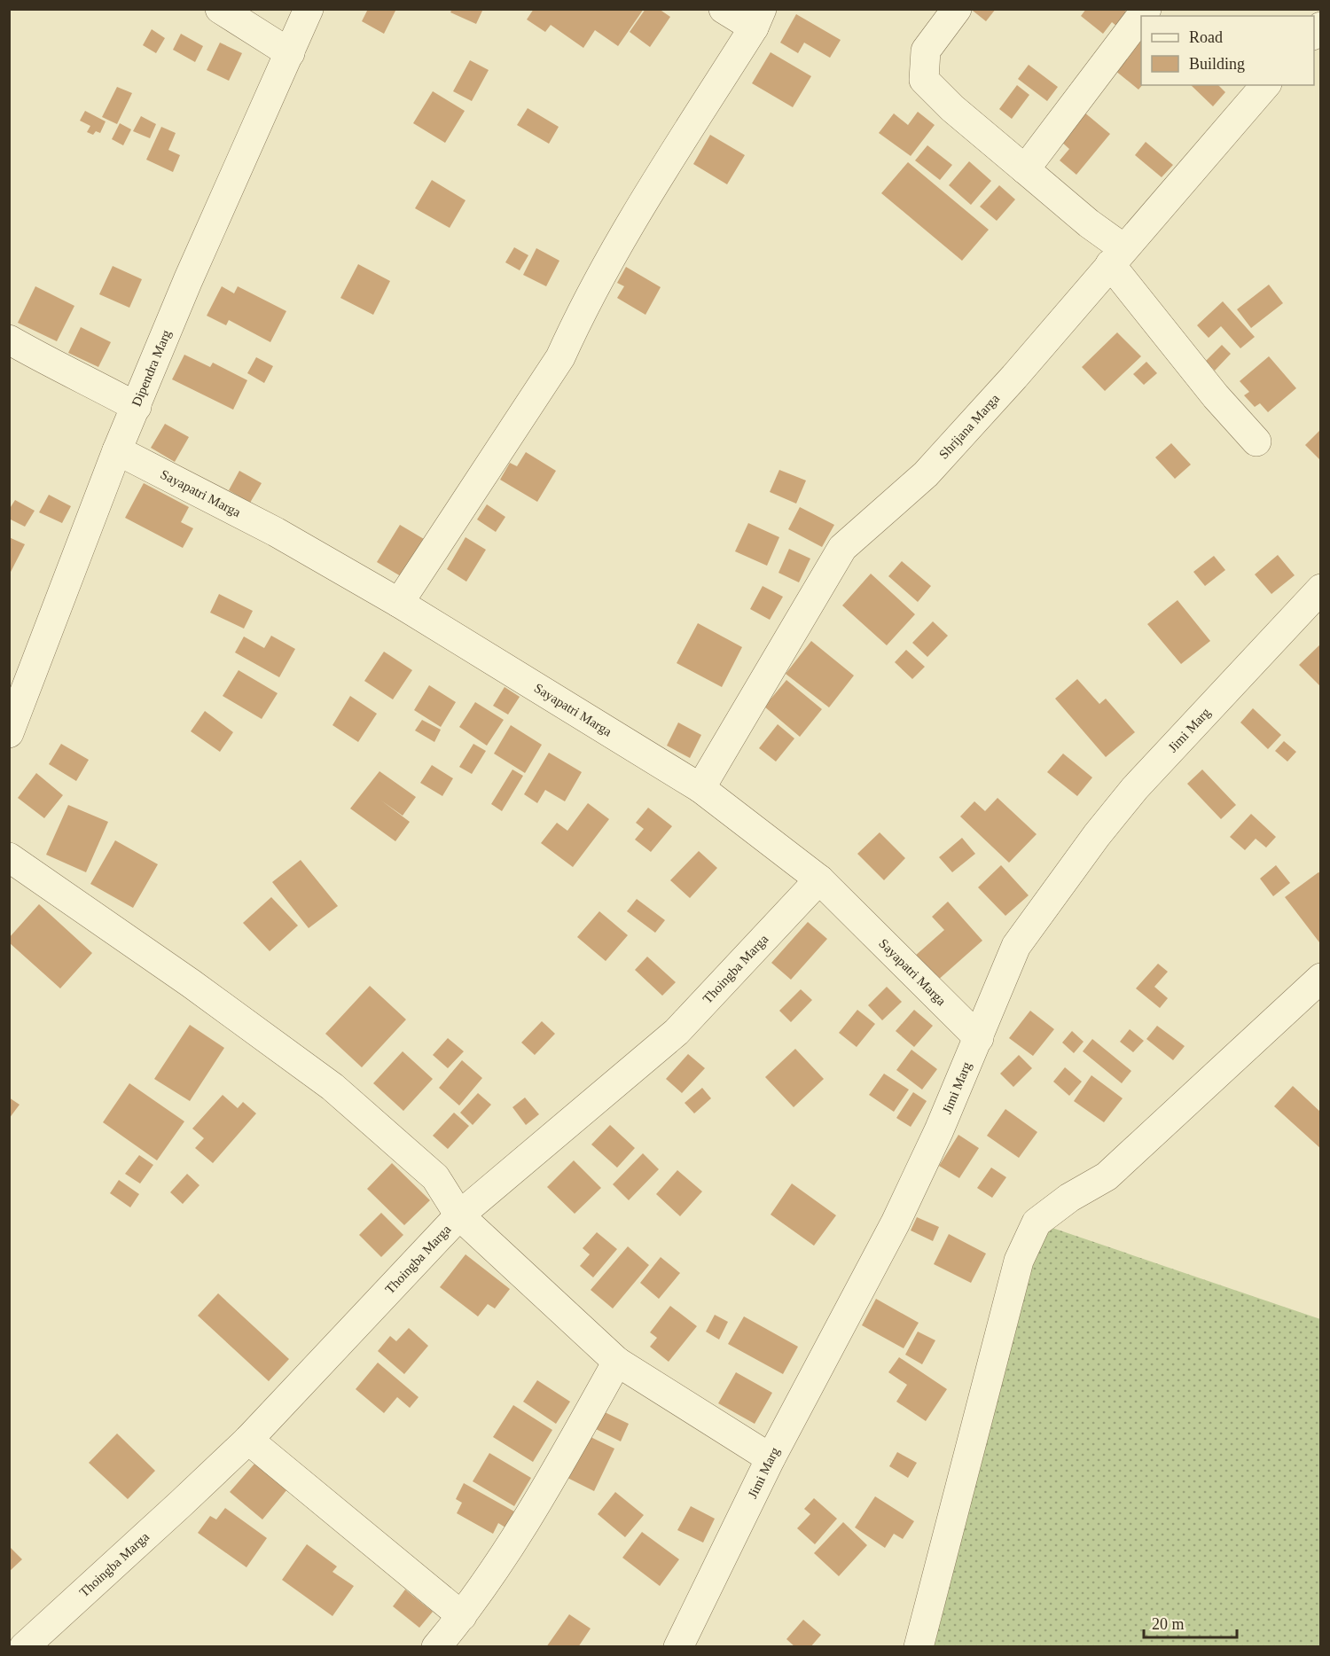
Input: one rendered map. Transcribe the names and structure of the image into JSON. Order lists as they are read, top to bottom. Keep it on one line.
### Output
{"streets":{"street":["Dipendra Marg","Shrijana Marga","Sayapatri Marga","Jimi Marg","Thoingba Marga"]},"crossings":[["Dipendra Marg","Sayapatri Marga"],["Shrijana Marga","Sayapatri Marga"],["Sayapatri Marga","Jimi Marg"],["Sayapatri Marga","Thoingba Marga"]],"legend":["Road","Building"],"scale_bar":"20 m"}
